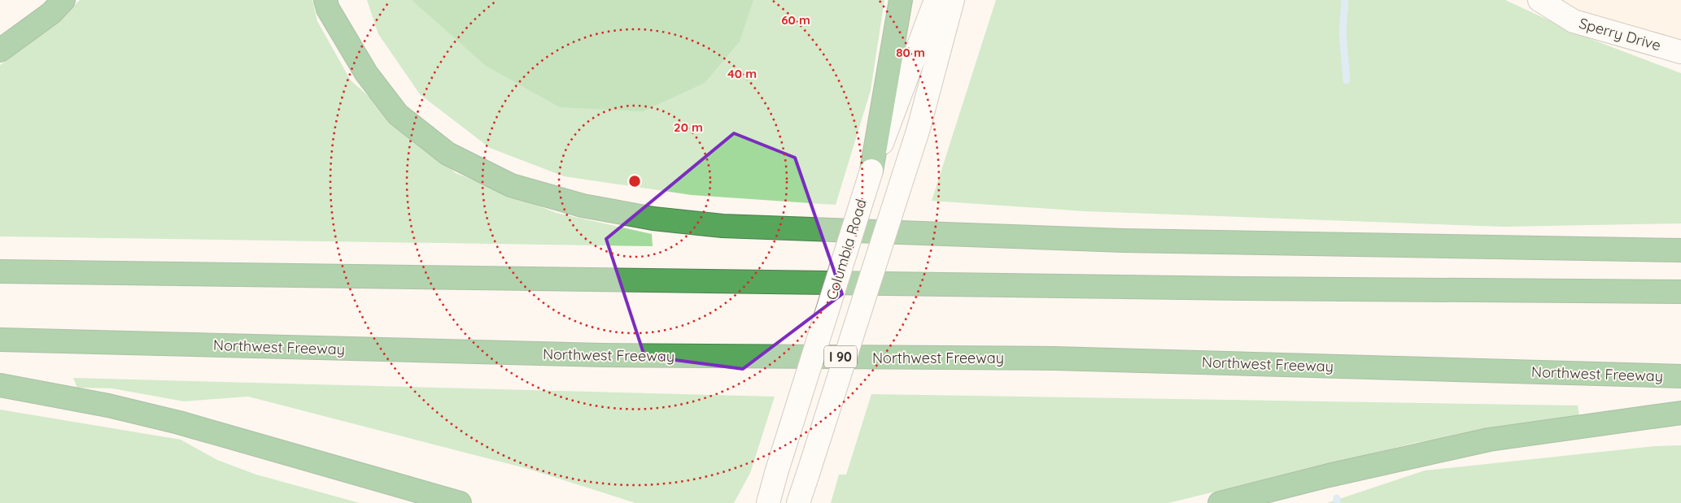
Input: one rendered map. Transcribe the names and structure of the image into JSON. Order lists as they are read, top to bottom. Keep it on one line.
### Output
{"streets":{"highway":["Northwest Freeway","I 90"],"main road":["Sperry Drive","Columbia Road"]},"rings":["60 m","80 m","40 m","20 m"]}
